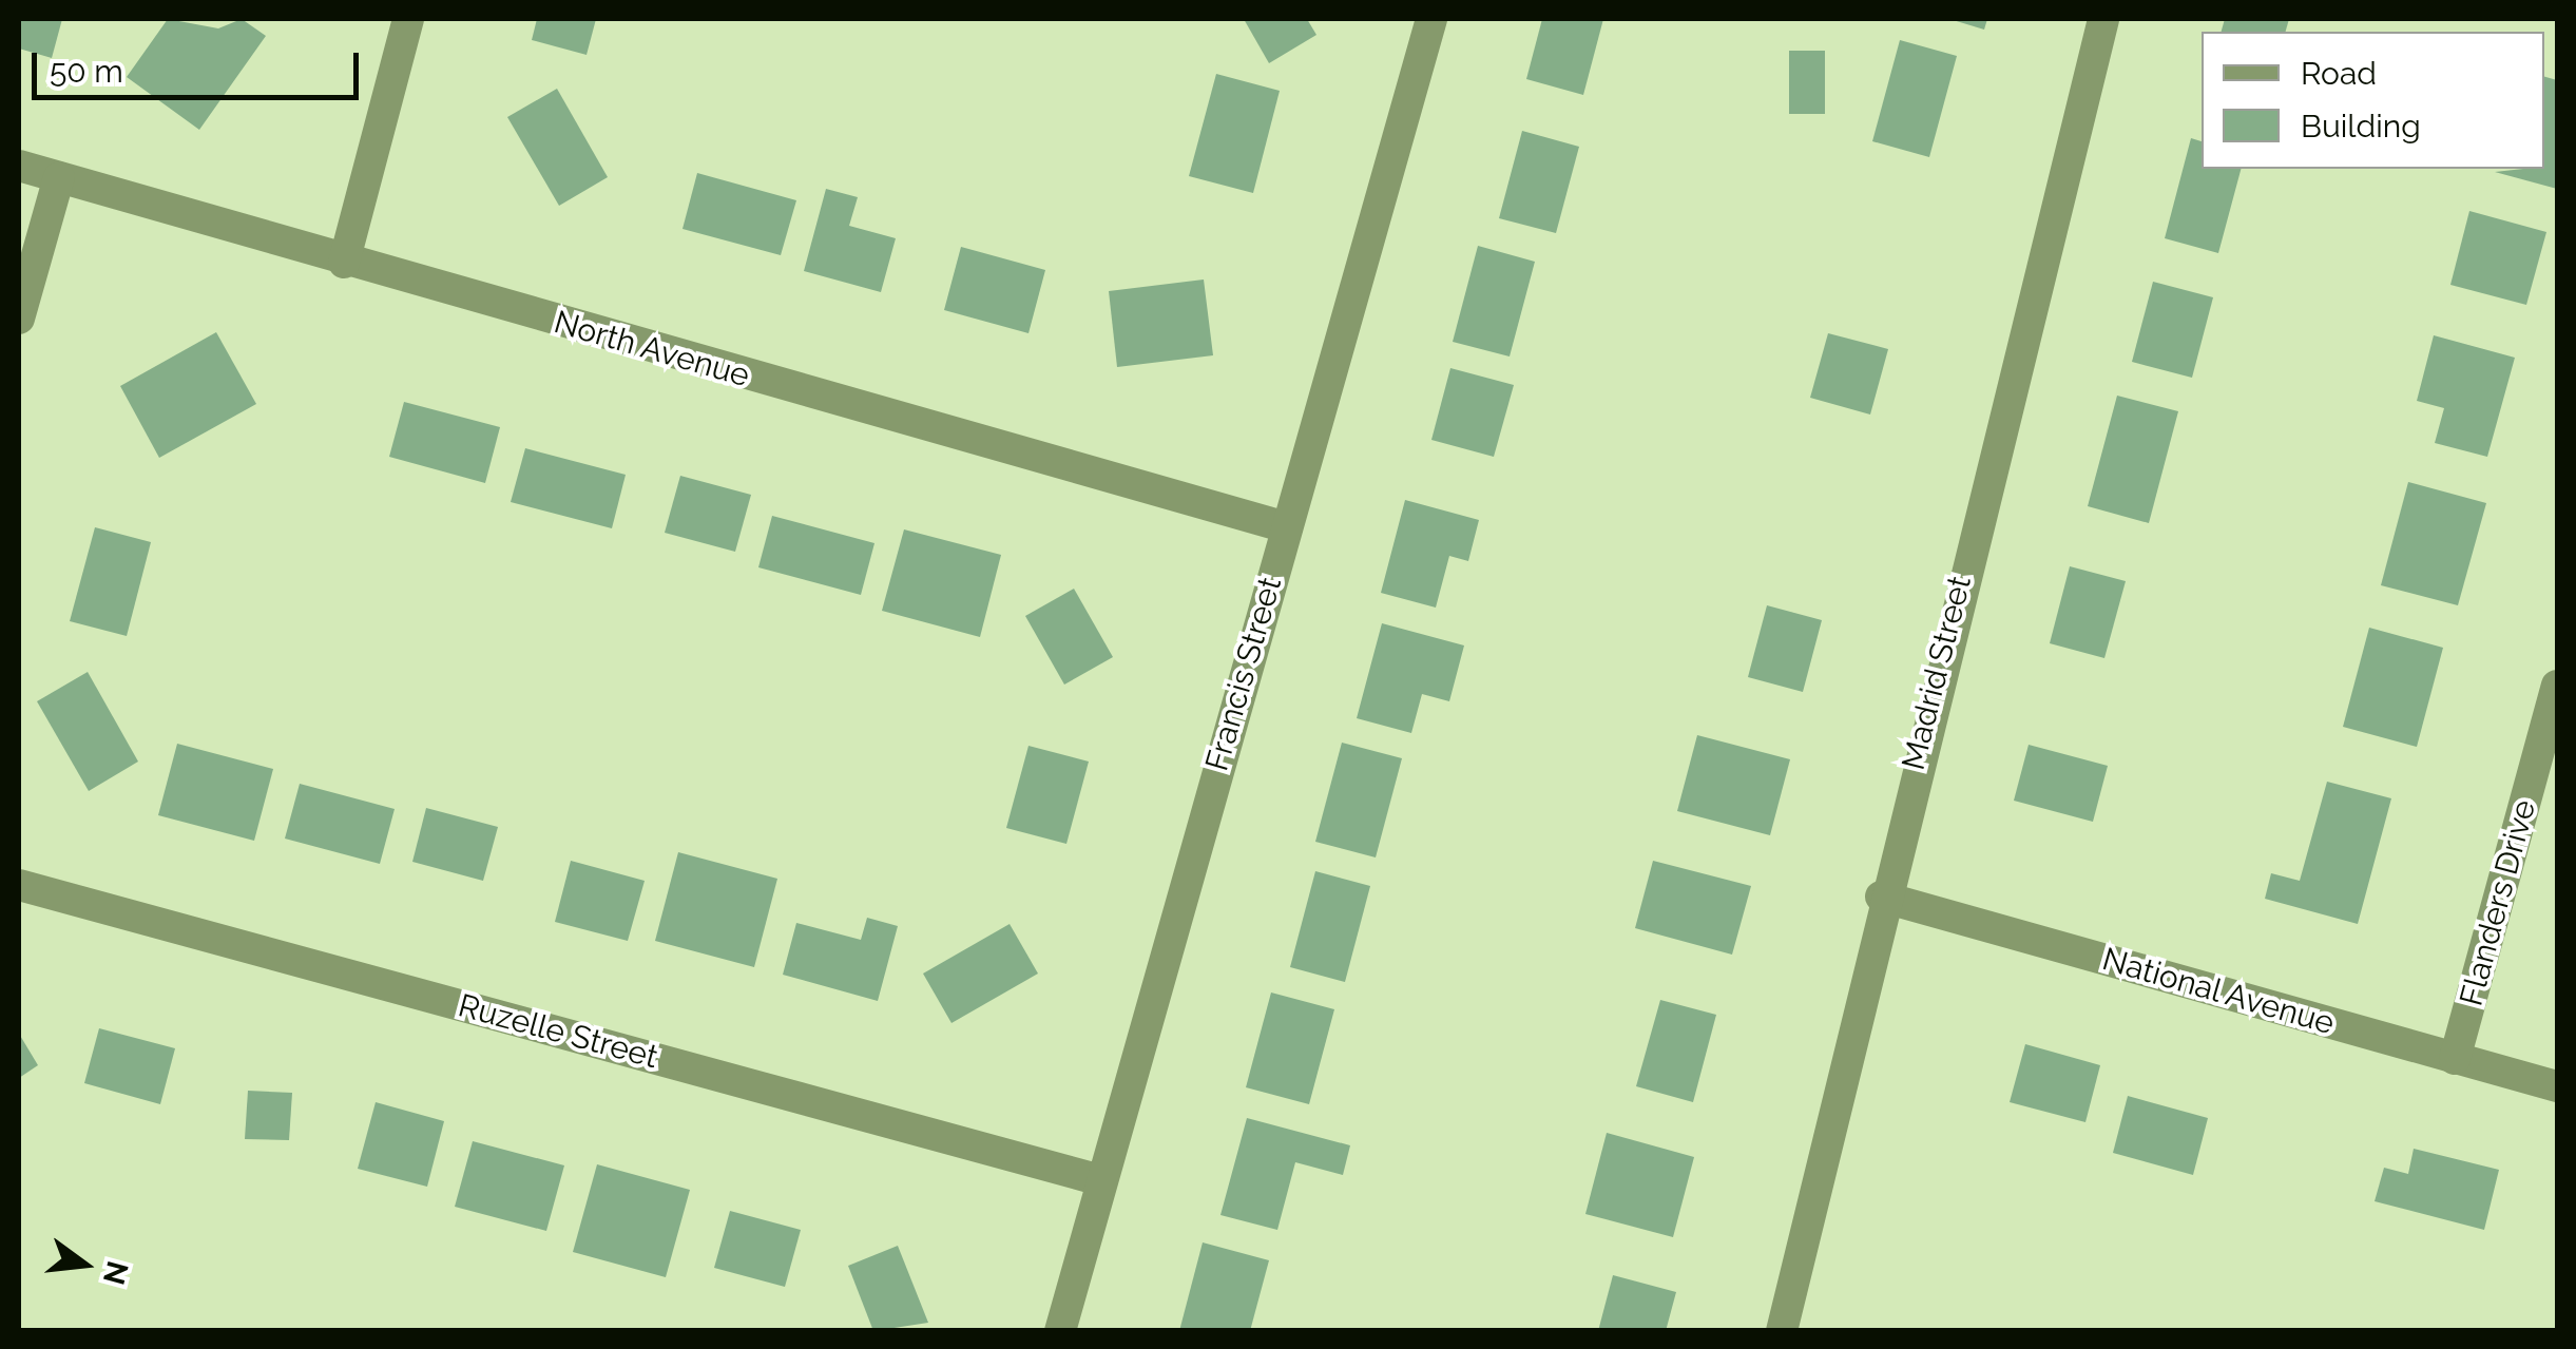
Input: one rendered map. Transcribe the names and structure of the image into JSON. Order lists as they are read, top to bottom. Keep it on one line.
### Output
{"streets":{"street":["North Avenue","Madrid Street","Francis Street","Flanders Drive","National Avenue","Ruzelle Street"]},"crossings":[["North Avenue","Francis Street"],["Madrid Street","National Avenue"],["Francis Street","Ruzelle Street"],["Flanders Drive","National Avenue"]],"legend":["Road","Building"],"scale_bar":"50 m","north":"right"}
